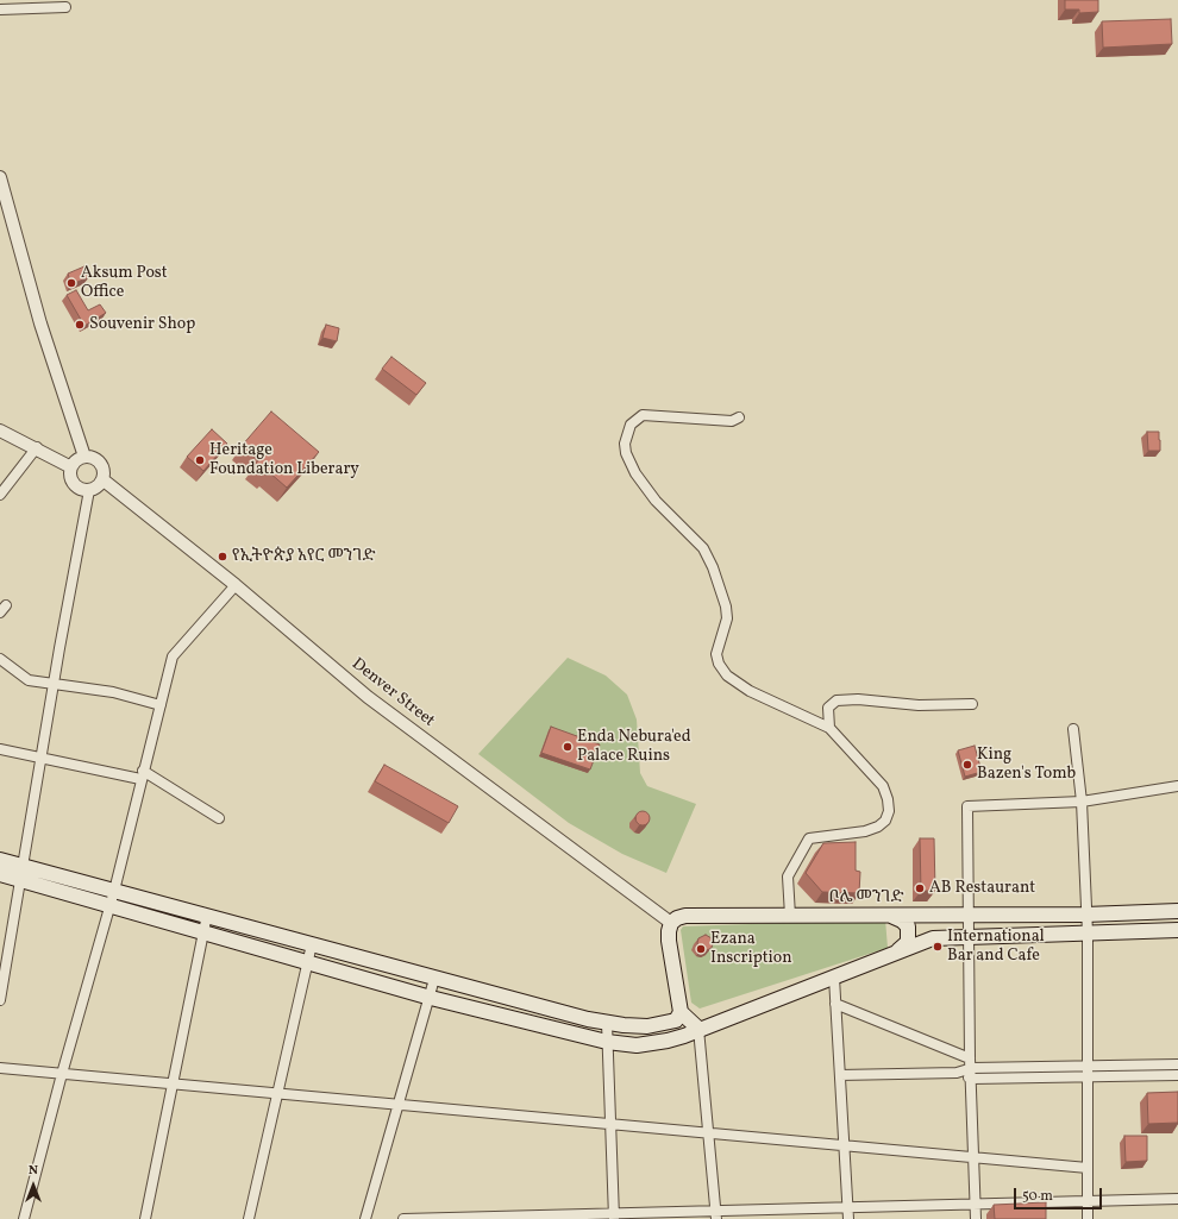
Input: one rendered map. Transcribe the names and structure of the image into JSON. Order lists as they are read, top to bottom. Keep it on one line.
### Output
{"streets":{"main road":["ቦሌ መንገድ"],"street":["Denver Street"]},"crossings":[["Denver Street","ቦሌ መንገድ"]],"places":["Aksum Post Office","Souvenir Shop","Heritage Foundation Liberary","የኢትዮጵያ አየር መንገድ","Enda Nebura'ed Palace Ruins","King Bazen's Tomb","AB Restaurant","International Bar and Cafe","Ezana Inscription"],"scale_bar":"50 m","north":"top"}
